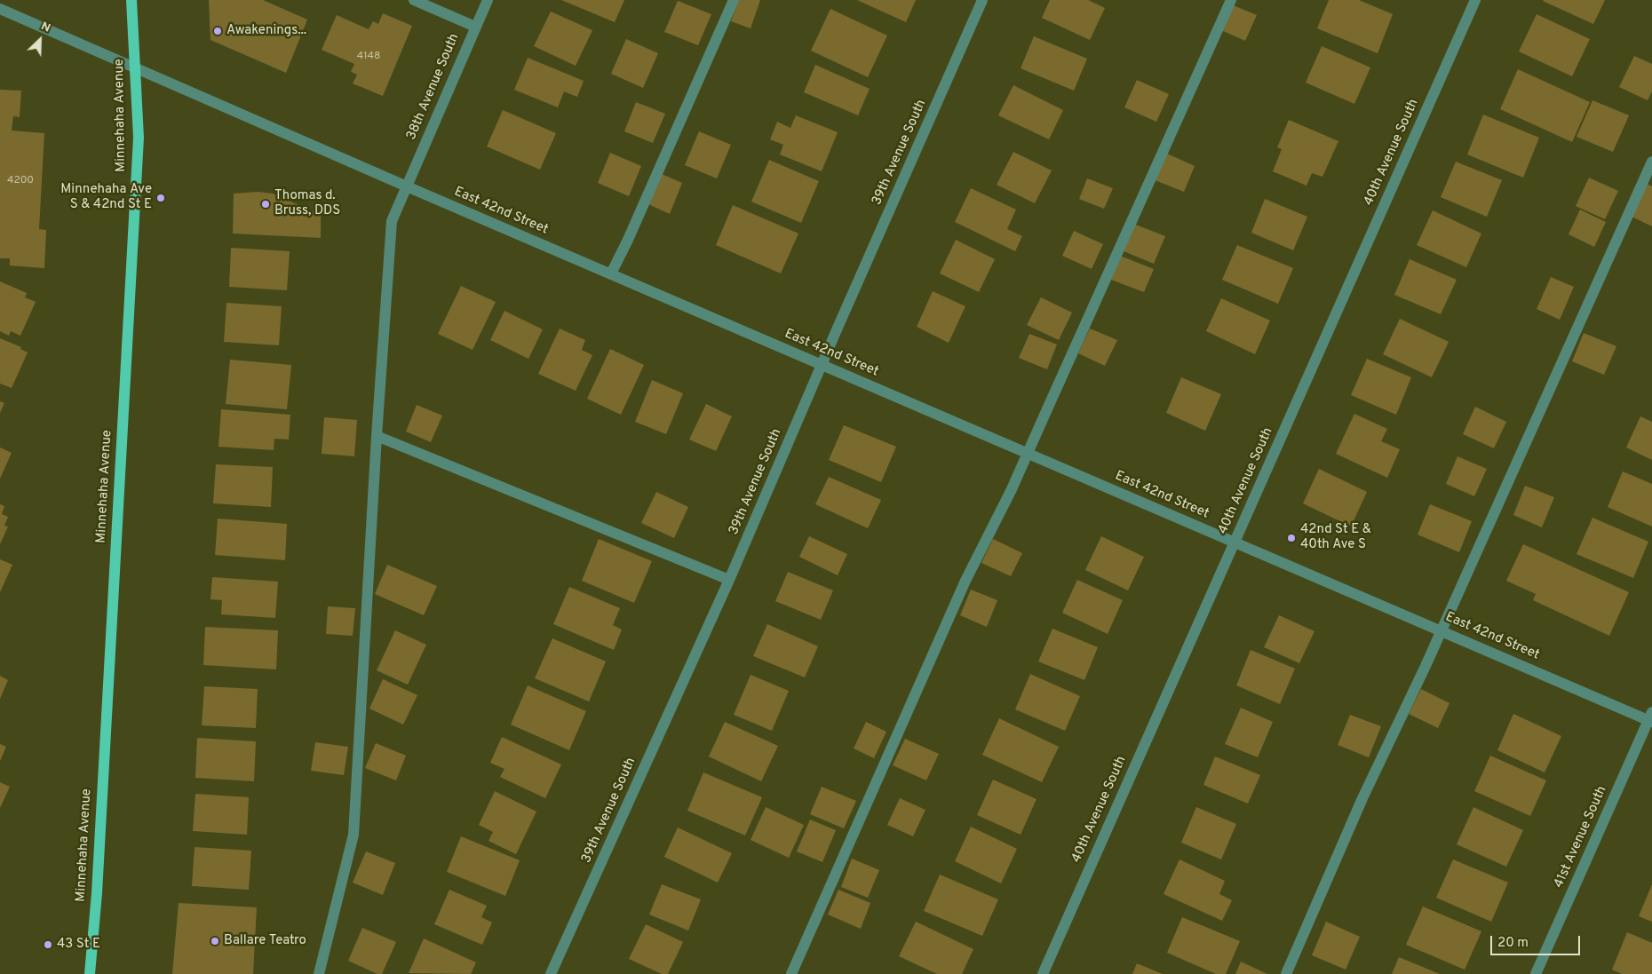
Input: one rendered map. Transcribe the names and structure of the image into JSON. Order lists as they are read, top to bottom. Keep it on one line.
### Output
{"streets":{"main road":["Minnehaha Avenue"],"street":["38th Avenue South","39th Avenue South","40th Avenue South","East 42nd Street","41st Avenue South"]},"crossings":[["38th Avenue South","East 42nd Street"],["Minnehaha Avenue","East 42nd Street"],["39th Avenue South","East 42nd Street"],["40th Avenue South","East 42nd Street"],["East 42nd Street","41st Avenue South"]],"places":["Awakenings...","Minnehaha Ave S & 42nd St E","Thomas d. Bruss, DDS","42nd St E & 40th Ave S","Ballare Teatro","43 St E"],"house_numbers":["4148","4200"],"scale_bar":"20 m","north":"top right"}
